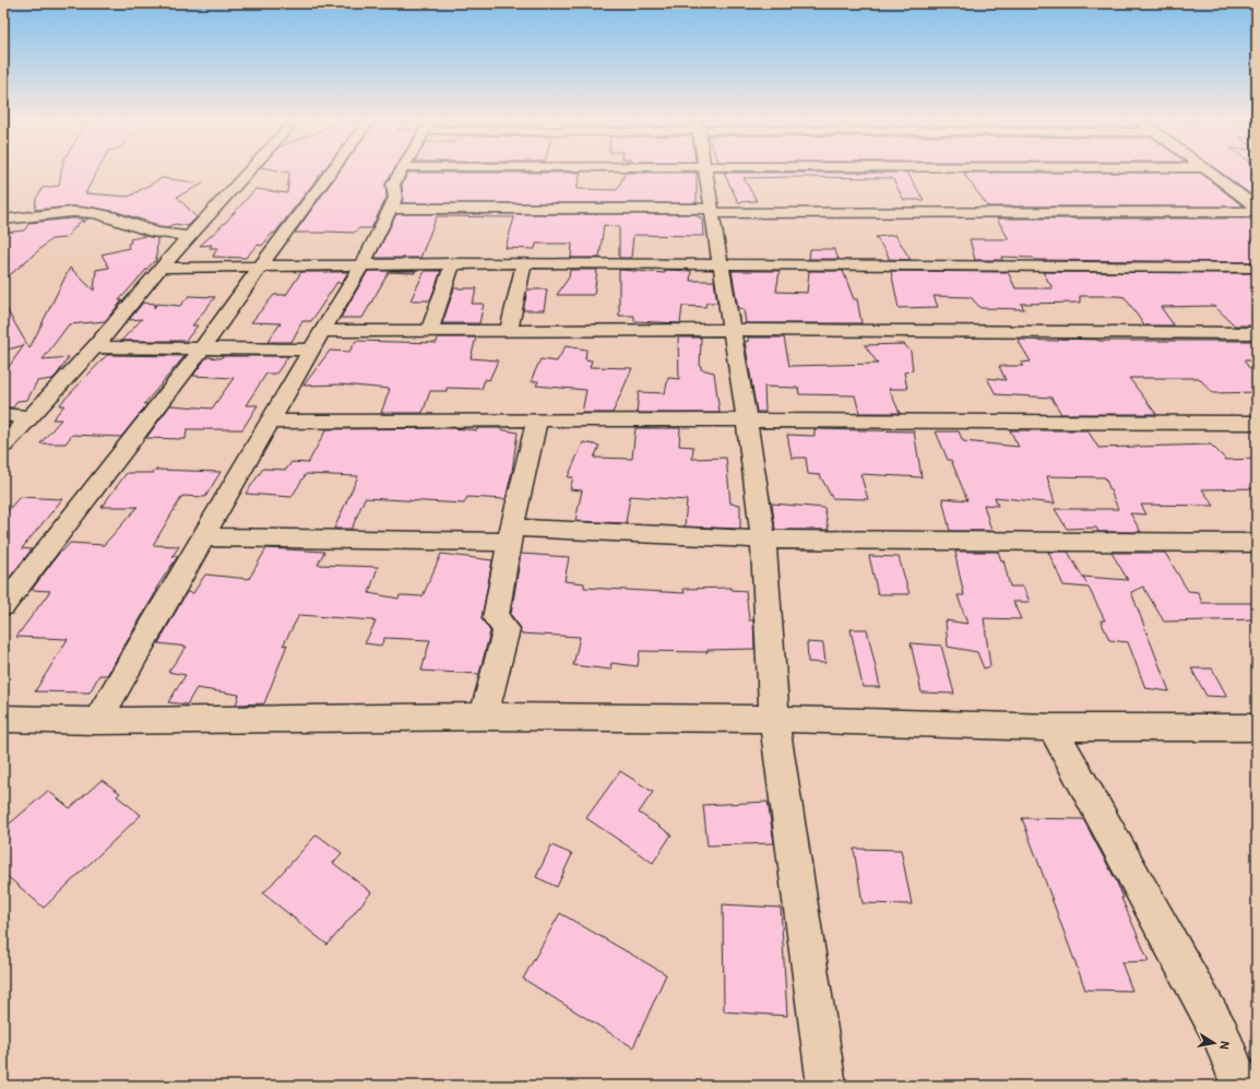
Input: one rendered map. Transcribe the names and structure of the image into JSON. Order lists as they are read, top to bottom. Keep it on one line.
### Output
{"north":"right"}
